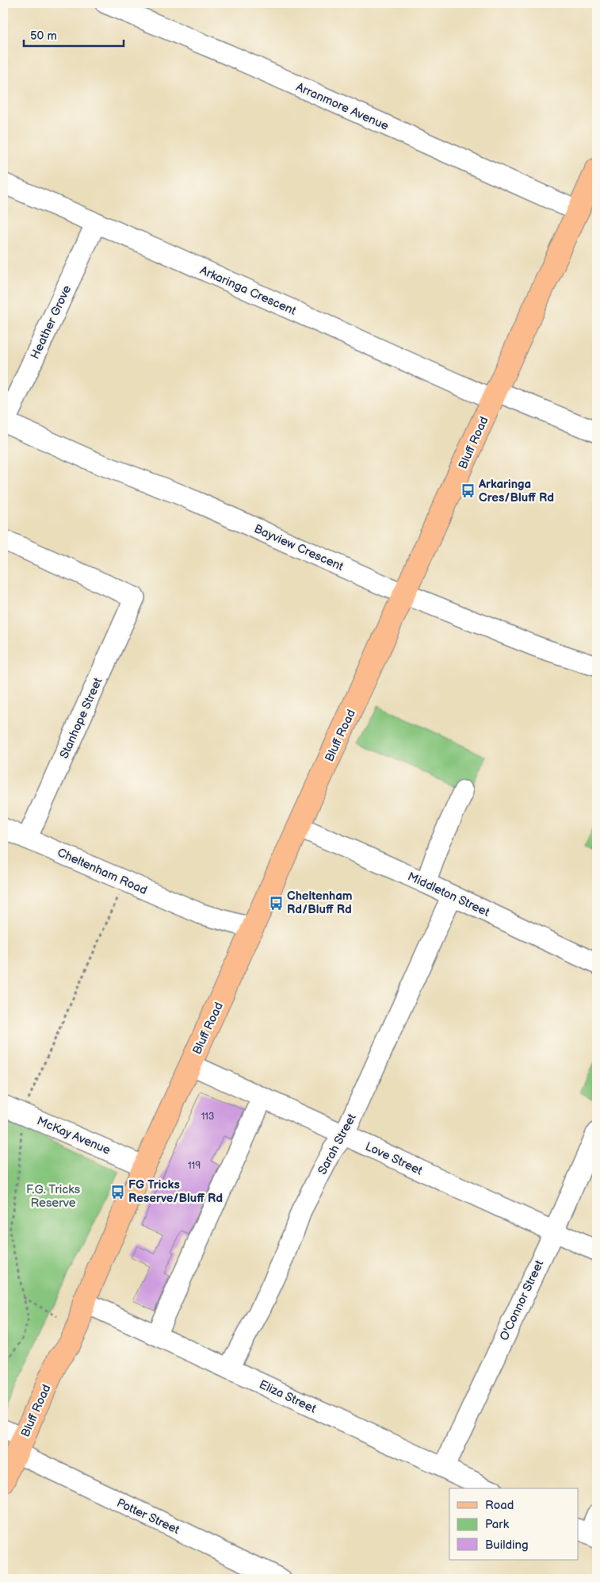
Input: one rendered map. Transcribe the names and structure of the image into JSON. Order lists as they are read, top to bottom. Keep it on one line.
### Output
{"streets":{"main road":["Bluff Road"],"street":["Arranmore Avenue","Arkaringa Crescent","Heather Grove","Bayview Crescent","Stanhope Street","Cheltenham Road","Middleton Street","McKay Avenue","Sarah Street","Love Street","O'Connor Street","Eliza Street","Potter Street"]},"crossings":[["Arranmore Avenue","Bluff Road"],["Arkaringa Crescent","Heather Grove"],["Arkaringa Crescent","Bluff Road"],["Heather Grove","Bayview Crescent"],["Bluff Road","Bayview Crescent"],["Bluff Road","Cheltenham Road"],["Bluff Road","Middleton Street"],["Bluff Road","McKay Avenue"],["Bluff Road","Love Street"],["Bluff Road","Eliza Street"],["Bluff Road","Potter Street"],["Stanhope Street","Cheltenham Road"],["Middleton Street","Sarah Street"],["Sarah Street","Love Street"],["Sarah Street","Eliza Street"],["Love Street","O'Connor Street"],["O'Connor Street","Eliza Street"]],"parks":["F.G. Tricks Reserve"],"places":{"bus stop":["Arkaringa Cres/Bluff Rd","Cheltenham Rd/Bluff Rd","FG Tricks Reserve/Bluff Rd"]},"house_numbers":["113","119"],"legend":["Road","Park","Building"],"scale_bar":"50 m"}
